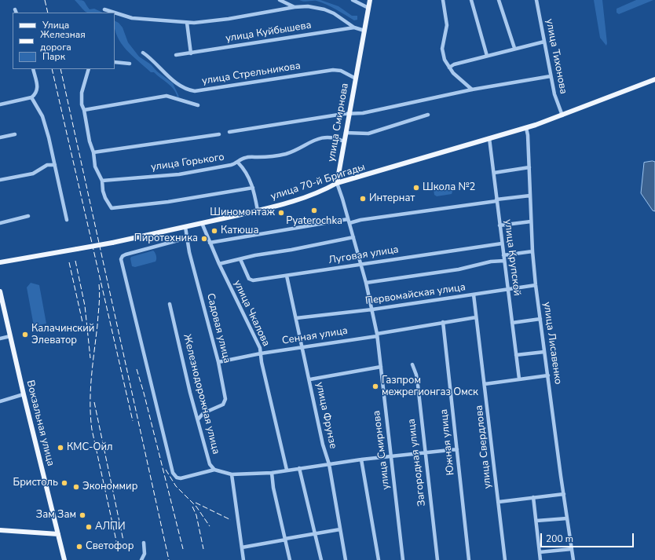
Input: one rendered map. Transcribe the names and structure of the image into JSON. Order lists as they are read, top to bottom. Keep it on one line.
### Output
{"streets":{"main road":["улица Смирнова","улица 70-й Бригады","Вокзальная улица"],"street":["улица Куйбышева","улица Тихонова","улица Стрельникова","улица Горького","Луговая улица","улица Крупской","Первомайская улица","улица Чкалова","Садовая улица","Сенная улица","улица Лисавенко","Железнодорожная улица","улица Фрунзе","Южная улица","улица Свердлова","Загородная улица"]},"crossings":[["улица Куйбышева","улица Смирнова"],["улица Тихонова","улица 70-й Бригады"],["улица Стрельникова","улица Смирнова"],["улица Смирнова","улица Горького"],["улица Смирнова","улица 70-й Бригады"],["улица Смирнова","Луговая улица"],["улица Смирнова","Первомайская улица"],["улица Смирнова","Сенная улица"],["улица Смирнова","Железнодорожная улица"],["улица 70-й Бригады","улица Крупской"],["улица 70-й Бригады","улица Чкалова"],["улица 70-й Бригады","Садовая улица"],["улица 70-й Бригады","улица Лисавенко"],["Луговая улица","улица Крупской"],["Луговая улица","улица Фрунзе"],["улица Крупской","Первомайская улица"],["Первомайская улица","улица Лисавенко"],["Первомайская улица","улица Фрунзе"],["Первомайская улица","улица Свердлова"],["улица Чкалова","Сенная улица"],["улица Чкалова","Железнодорожная улица"],["Садовая улица","Сенная улица"],["Садовая улица","Железнодорожная улица"],["Сенная улица","улица Фрунзе"],["Сенная улица","Южная улица"],["Сенная улица","улица Свердлова"],["Железнодорожная улица","улица Фрунзе"],["Железнодорожная улица","Южная улица"],["Железнодорожная улица","Загородная улица"]],"places":["Школа №2","Интернат","Pyaterochka","Шиномонтаж","Катюша","Пиротехника","Калачинский Элеватор","Газпром межрегионгаз Омск","КМС-Ойл","Бристоль","Экономмир","Зам Зам","АЛПИ","Светофор"],"legend":["Улица","Железная дорога","Парк"],"scale_bar":"200 m"}
